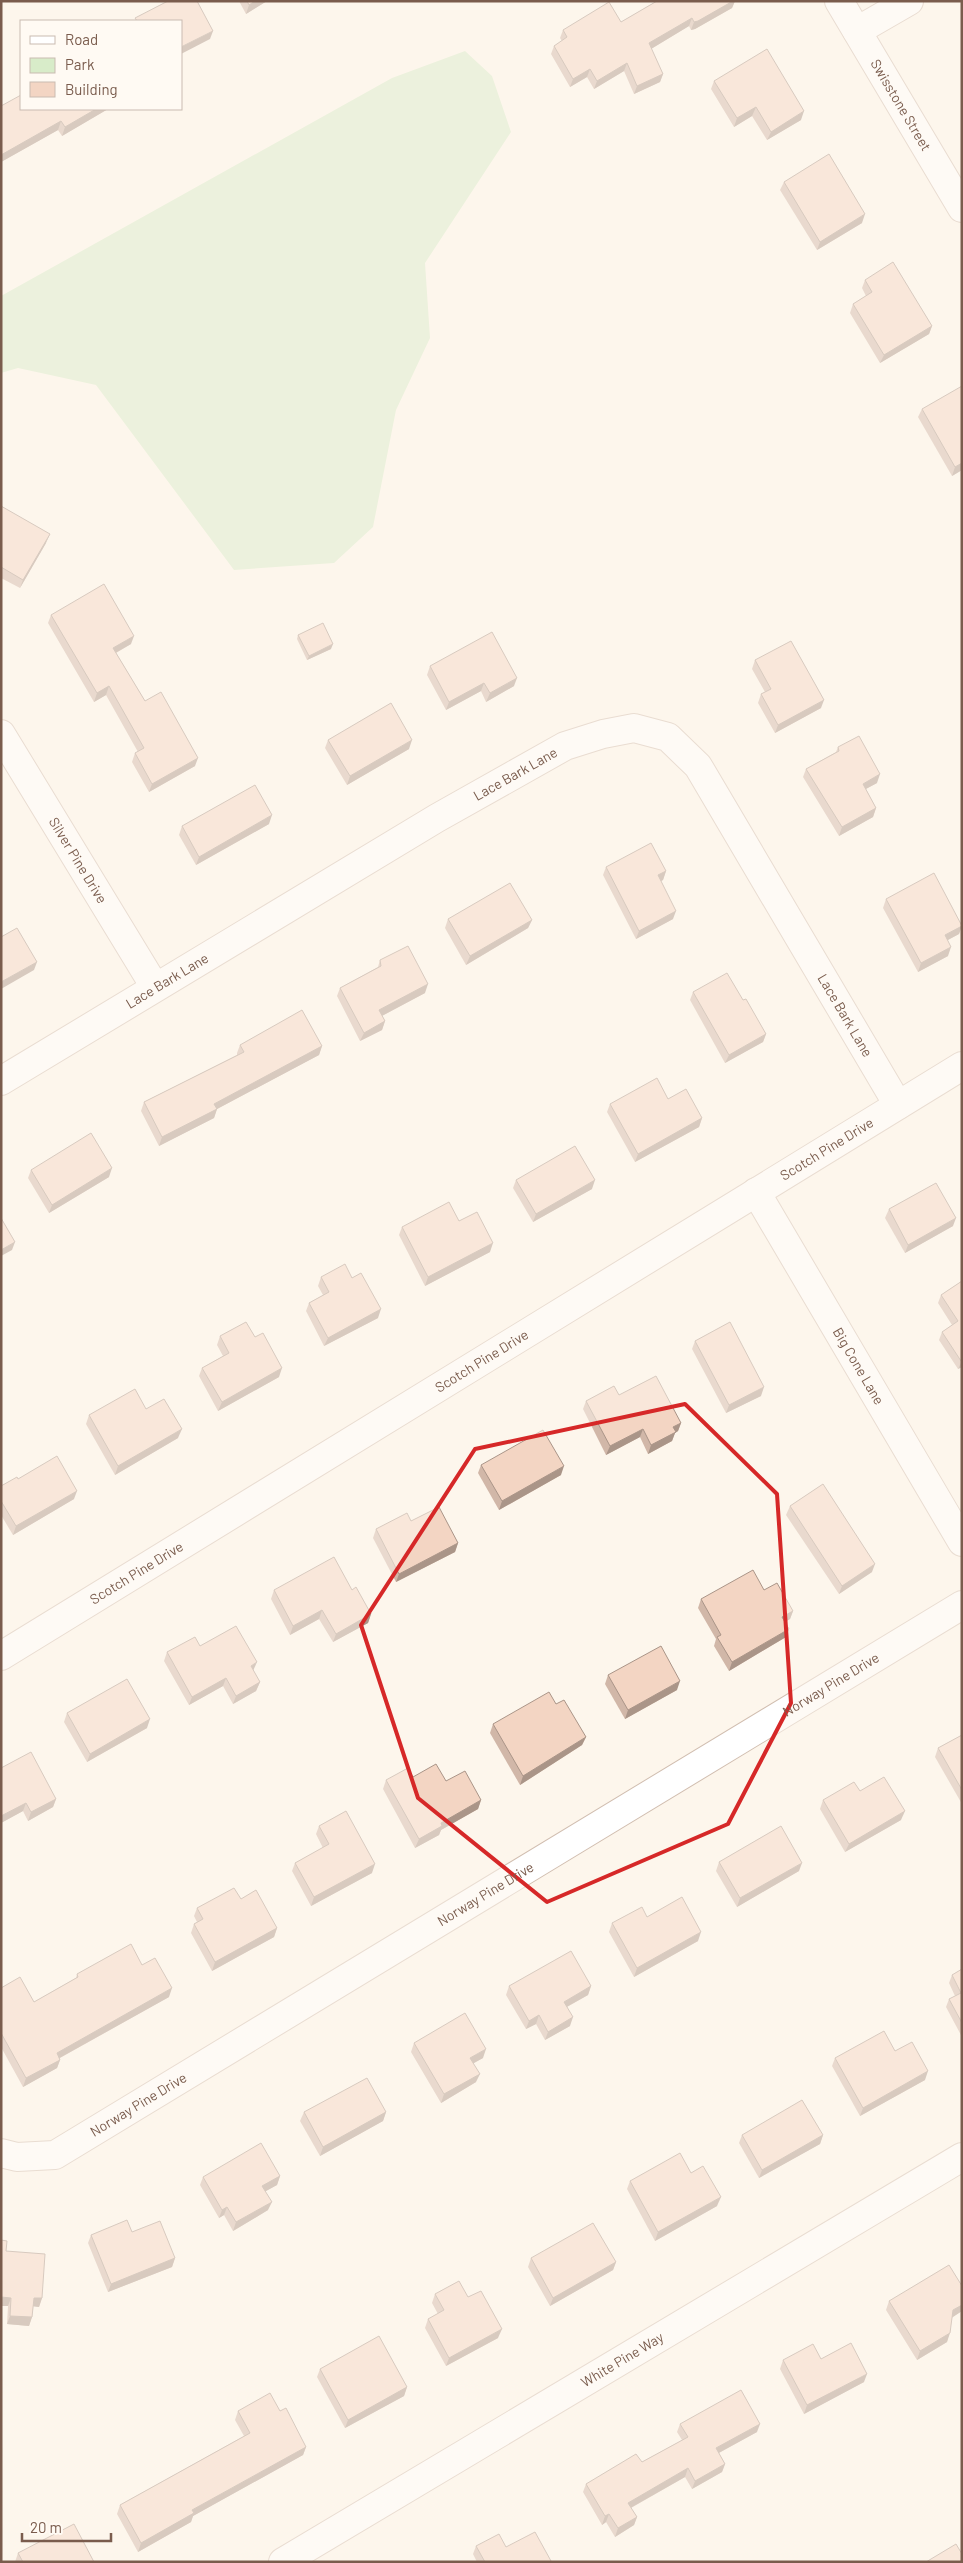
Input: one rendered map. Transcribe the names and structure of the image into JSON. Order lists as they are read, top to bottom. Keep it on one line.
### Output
{"streets":{"street":["Swisstone Street","Lace Bark Lane","Silver Pine Drive","Scotch Pine Drive","Big Cone Lane","Norway Pine Drive","White Pine Way"]},"crossings":[["Lace Bark Lane","Silver Pine Drive"],["Lace Bark Lane","Scotch Pine Drive"],["Scotch Pine Drive","Big Cone Lane"]],"legend":["Road","Park","Building"],"scale_bar":"20 m"}
